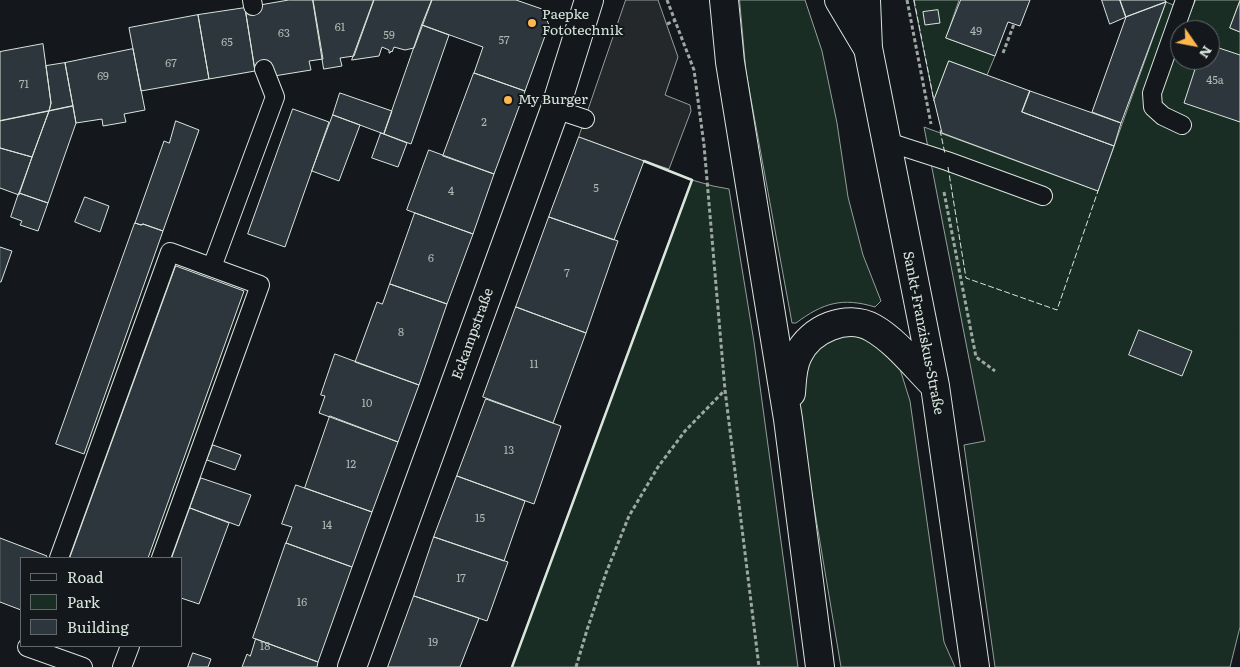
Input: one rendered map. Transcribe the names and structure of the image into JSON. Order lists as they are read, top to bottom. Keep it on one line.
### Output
{"streets":{"main road":["Sankt-Franziskus-Straße","Eckampstraße"]},"places":["Paepke Fototechnik","My Burger"],"house_numbers":["61","49","63","59","57","65","67","69","45a","71","2","5","4","6","7","8","11","10","13","12","15","14","17","16","19","18"],"legend":["Road","Park","Building"],"north":"bottom right"}
